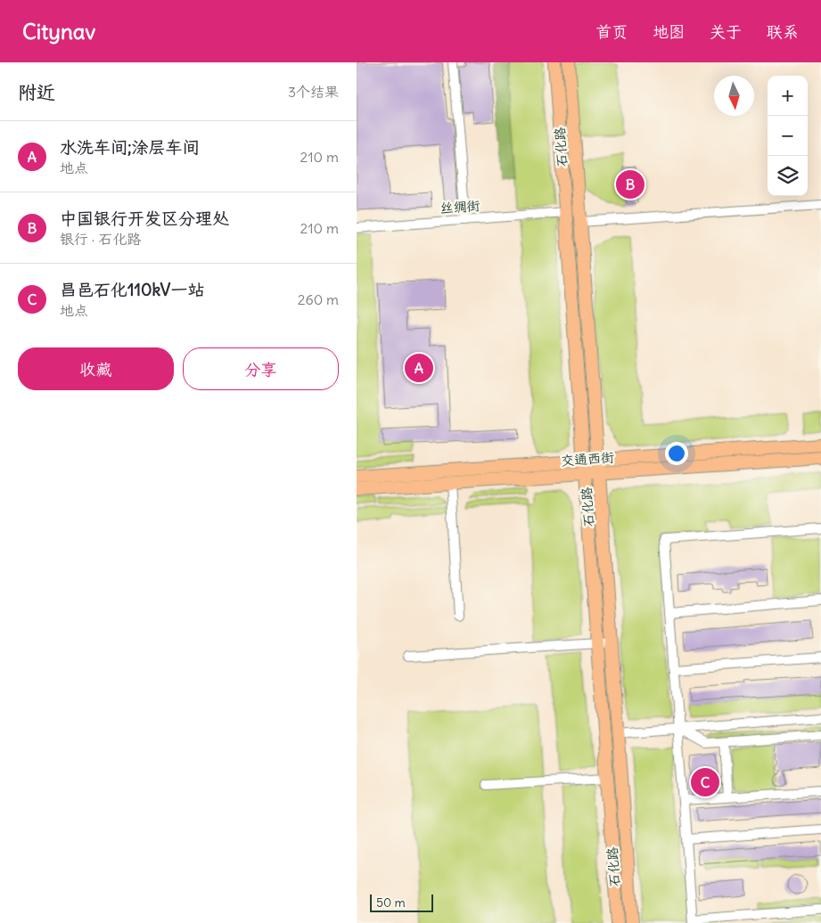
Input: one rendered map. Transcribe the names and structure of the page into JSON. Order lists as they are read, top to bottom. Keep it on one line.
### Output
{"streets":{"main road":["石化路","交通西街"],"street":["丝绸街"]},"crossings":[["石化路","丝绸街"],["石化路","交通西街"]],"scale_bar":"50 m","north":"bottom","page":{"header":"Citynav","nav":["首页","地图","关于","联系"],"heading":["附近","3个结果"],"map_buttons":["+","−"],"list":[{"mark":"A","name":"水洗车间;涂层车间","note":"地点","value":"210 m"},{"mark":"B","name":"中国银行开发区分理处","note":"银行 · 石化路","value":"210 m"},{"mark":"C","name":"昌邑石化110kV一站","note":"地点","value":"260 m"}],"pins":["B","A","C"],"buttons":["收藏","分享"],"scale":"50 m"}}
